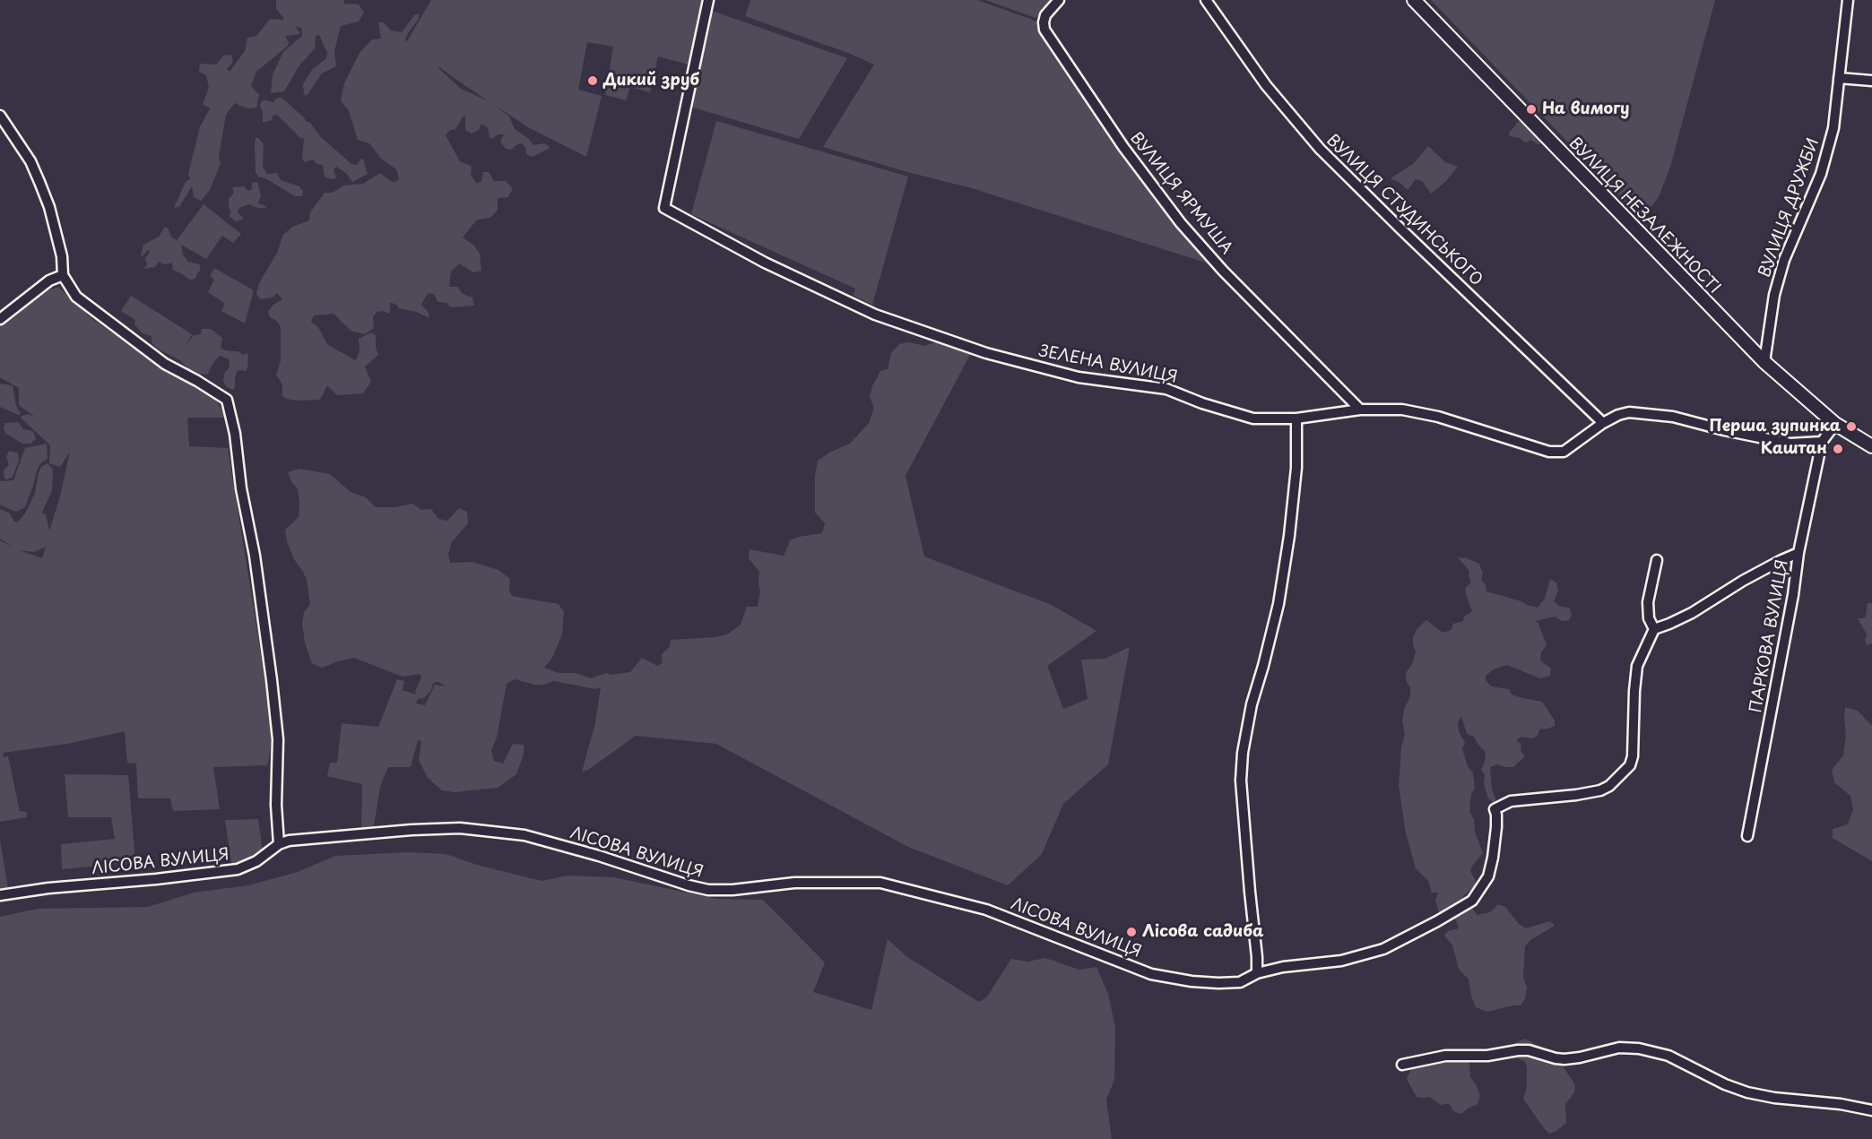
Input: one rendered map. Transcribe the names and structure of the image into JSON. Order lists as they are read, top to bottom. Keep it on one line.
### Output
{"streets":{"street":["ВУЛИЦЯ ЯРМУША","ВУЛИЦЯ ДРУЖБИ","ВУЛИЦЯ СТУДИНСЬКОГО","ВУЛИЦЯ НЕЗАЛЕЖНОСТІ","ЗЕЛЕНА ВУЛИЦЯ","ПАРКОВА ВУЛИЦЯ","ЛІСОВА ВУЛИЦЯ"]},"crossings":[["ВУЛИЦЯ ЯРМУША","ЗЕЛЕНА ВУЛИЦЯ"],["ВУЛИЦЯ ДРУЖБИ","ВУЛИЦЯ НЕЗАЛЕЖНОСТІ"],["ВУЛИЦЯ СТУДИНСЬКОГО","ЗЕЛЕНА ВУЛИЦЯ"],["ЗЕЛЕНА ВУЛИЦЯ","ПАРКОВА ВУЛИЦЯ"]],"places":["Дикий зруб","На вимогу","Перша зупинка","Каштан","Лісова садиба"]}
